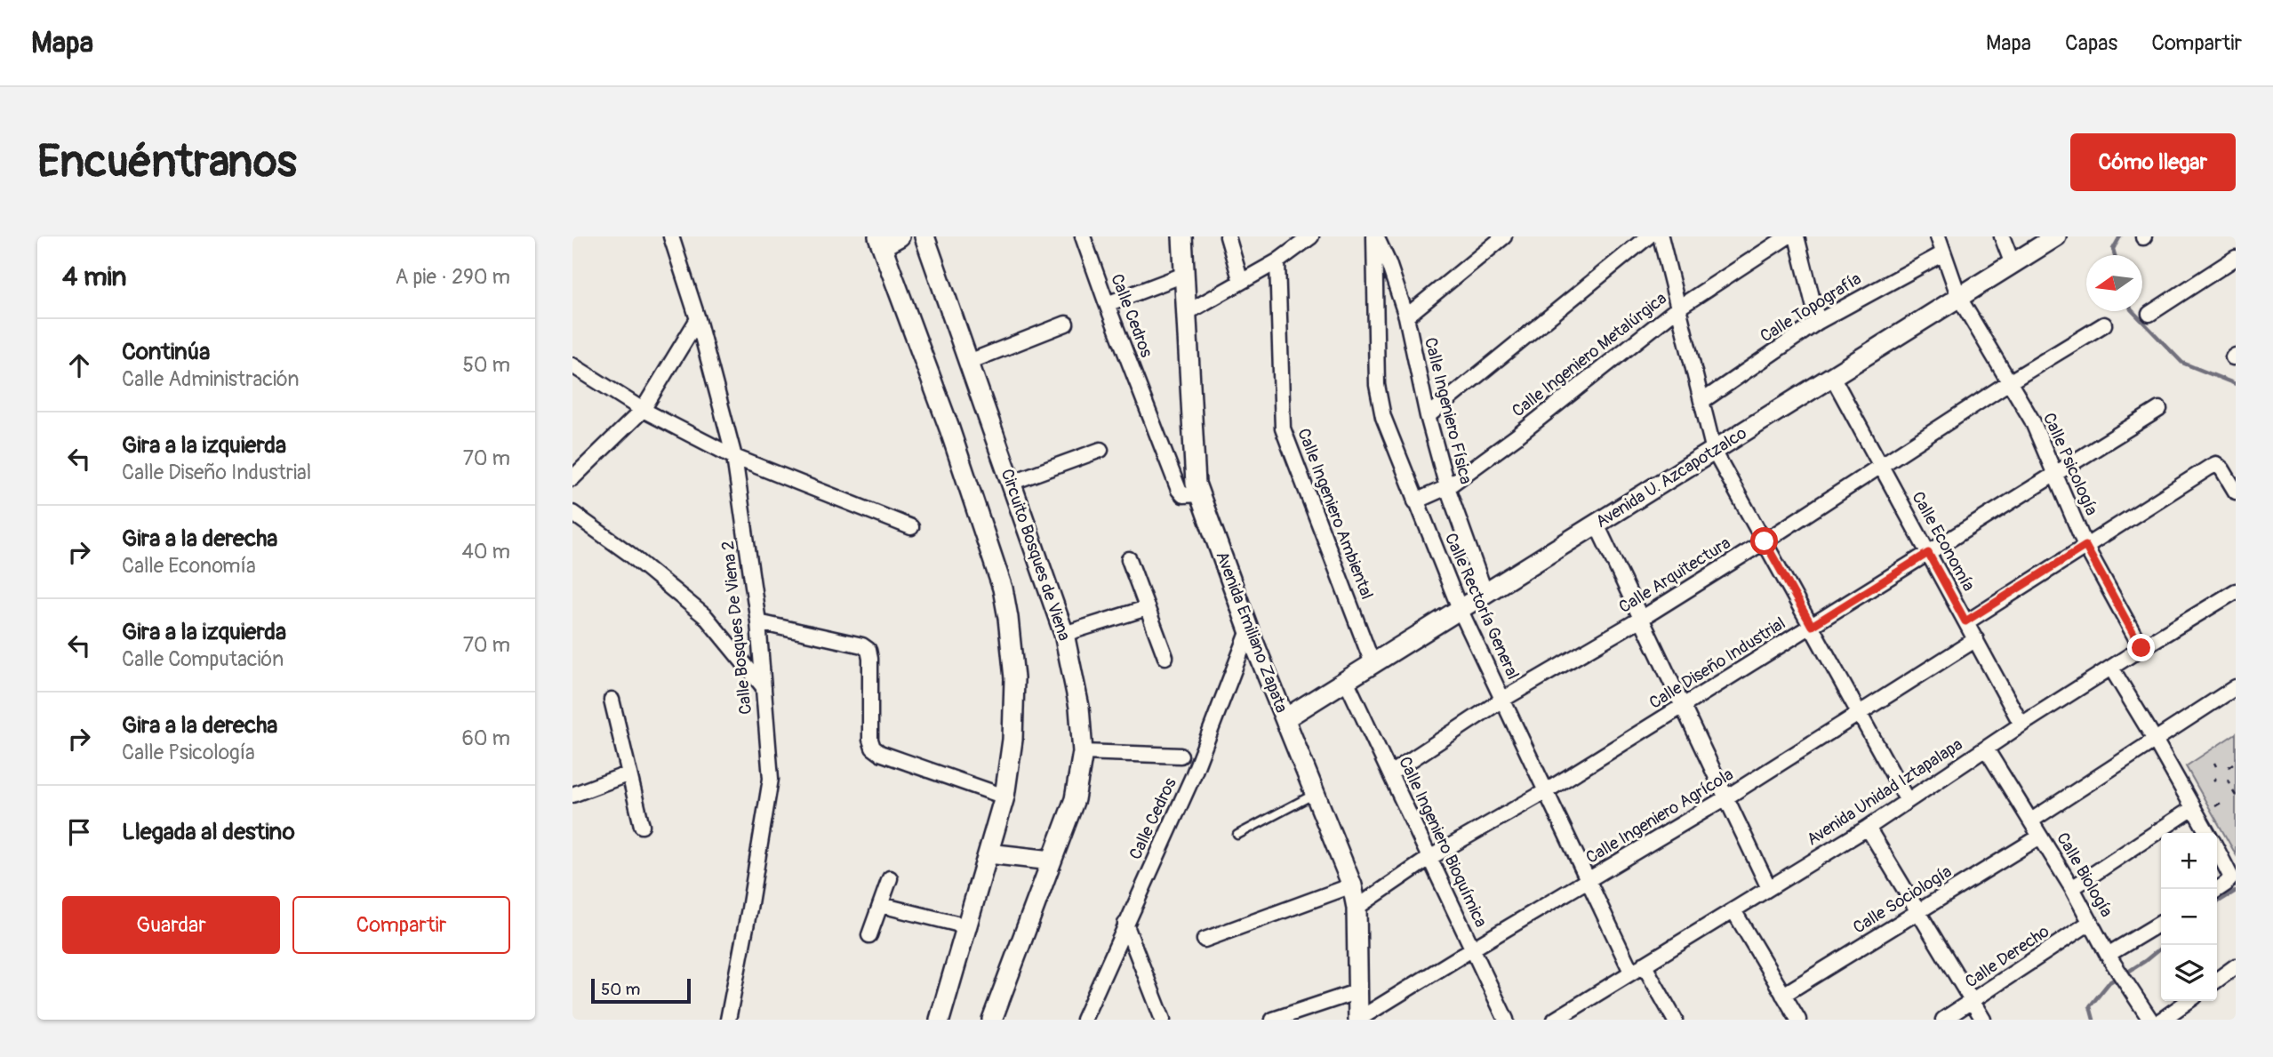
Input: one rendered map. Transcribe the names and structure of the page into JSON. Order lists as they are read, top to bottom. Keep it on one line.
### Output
{"streets":{"street":["Calle Topografía","Calle Cedros","Calle Ingeniero Metalúrgica","Calle Ingeniero Física","Calle Psicología","Avenida U. Azcapotzalco","Calle Ingeniero Ambiental","Calle Economía","Circuito Bosques de Viena","Calle Arquitectura","Calle Rectoría General","Calle Bosques De Viena 2","Avenida Emiliano Zapata","Calle Diseño Industrial","Avenida Unidad Iztapalapa","Calle Ingeniero Agrícola","Calle Ingeniero Bioquímica","Calle Biología","Calle Sociología","Calle Derecho"]},"crossings":[["Calle Topografía","Calle Psicología"],["Calle Cedros","Avenida Emiliano Zapata"],["Calle Ingeniero Metalúrgica","Calle Ingeniero Física"],["Calle Ingeniero Metalúrgica","Calle Rectoría General"],["Calle Ingeniero Física","Avenida U. Azcapotzalco"],["Calle Ingeniero Física","Calle Rectoría General"],["Calle Psicología","Avenida U. Azcapotzalco"],["Calle Psicología","Calle Arquitectura"],["Calle Psicología","Calle Diseño Industrial"],["Calle Psicología","Avenida Unidad Iztapalapa"],["Avenida U. Azcapotzalco","Calle Ingeniero Ambiental"],["Avenida U. Azcapotzalco","Calle Economía"],["Avenida U. Azcapotzalco","Calle Rectoría General"],["Avenida U. Azcapotzalco","Avenida Emiliano Zapata"],["Avenida U. Azcapotzalco","Calle Ingeniero Bioquímica"],["Calle Economía","Calle Arquitectura"],["Calle Economía","Calle Diseño Industrial"],["Calle Economía","Avenida Unidad Iztapalapa"],["Calle Economía","Calle Ingeniero Agrícola"],["Calle Arquitectura","Calle Rectoría General"],["Calle Arquitectura","Calle Ingeniero Bioquímica"],["Calle Rectoría General","Calle Diseño Industrial"],["Calle Rectoría General","Avenida Unidad Iztapalapa"],["Calle Rectoría General","Calle Ingeniero Agrícola"],["Avenida Emiliano Zapata","Calle Diseño Industrial"],["Avenida Emiliano Zapata","Calle Ingeniero Agrícola"],["Calle Diseño Industrial","Calle Ingeniero Bioquímica"],["Avenida Unidad Iztapalapa","Calle Biología"],["Calle Ingeniero Agrícola","Calle Ingeniero Bioquímica"],["Calle Biología","Calle Sociología"],["Calle Biología","Calle Derecho"]],"scale_bar":"50 m","north":"left","page":{"header":"Mapa","nav":["Mapa","Capas","Compartir"],"buttons":["Cómo llegar",["Guardar","Compartir"]],"title":"Encuéntranos","heading":["4 min","A pie · 290 m"],"list":[["Continúa","Calle Administración","50 m"],["Gira a la izquierda","Calle Diseño Industrial","70 m"],["Gira a la derecha","Calle Economía","40 m"],["Gira a la izquierda","Calle Computación","70 m"],["Gira a la derecha","Calle Psicología","60 m"],"Llegada al destino"],"map_buttons":["+","−"],"scale":"50 m"}}
